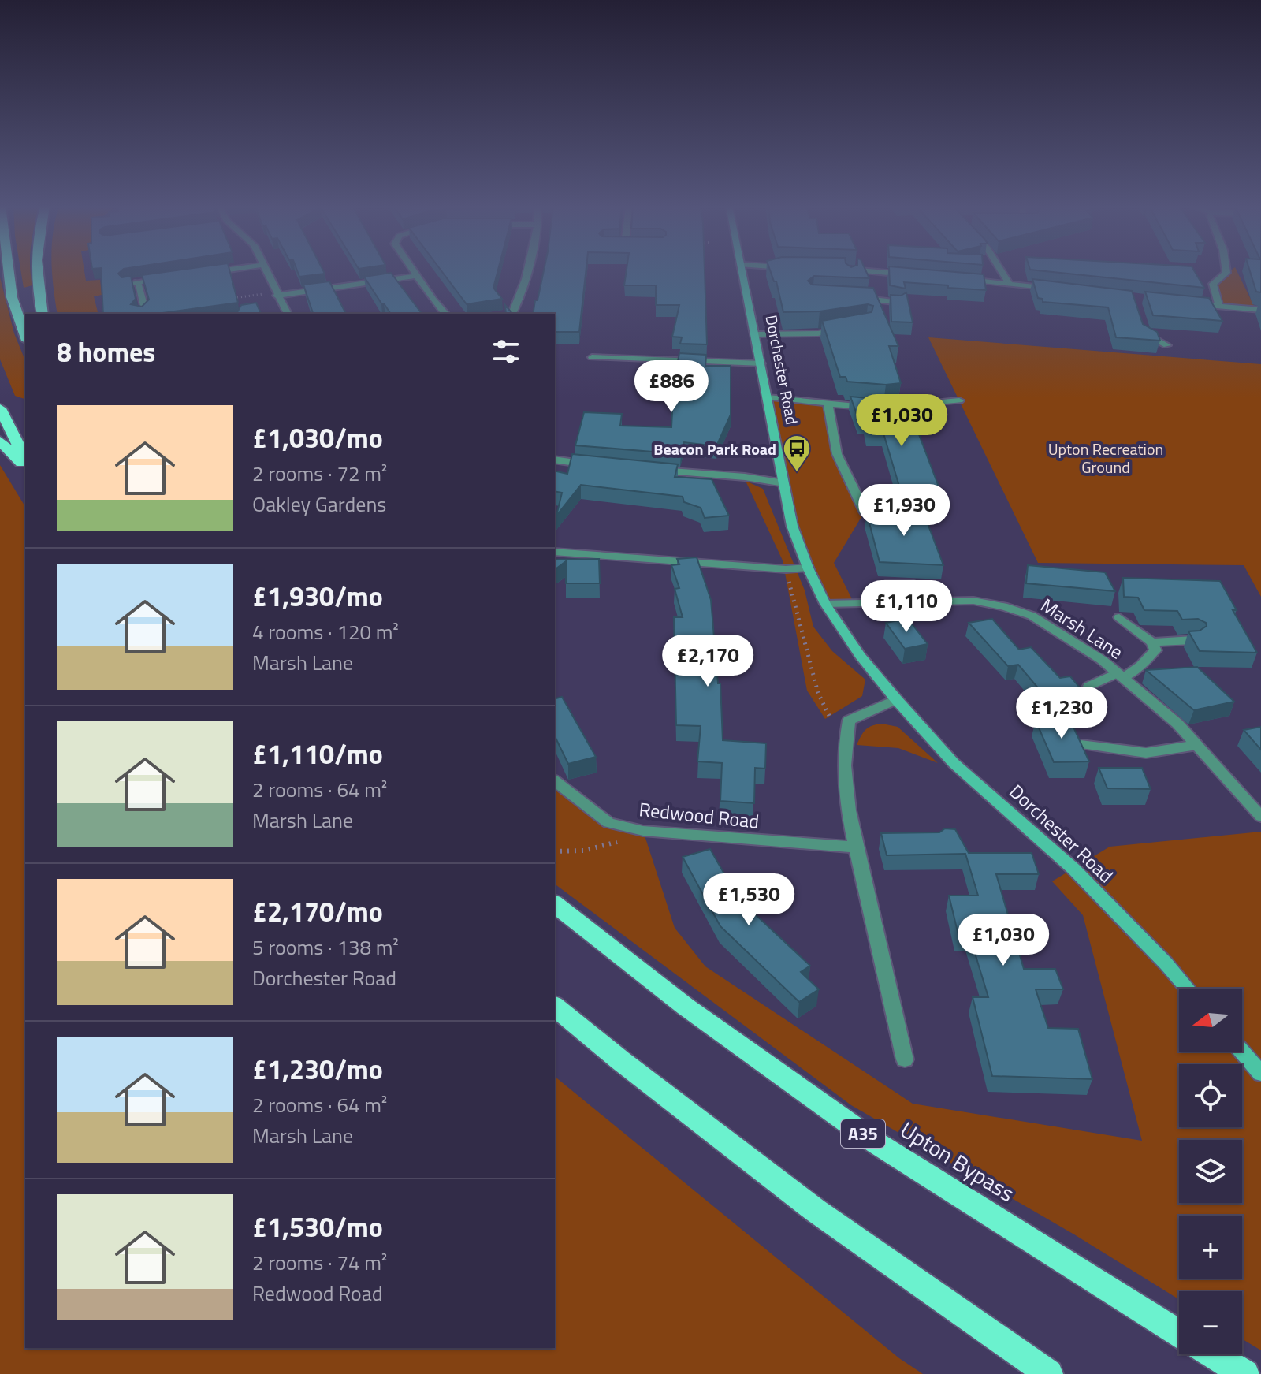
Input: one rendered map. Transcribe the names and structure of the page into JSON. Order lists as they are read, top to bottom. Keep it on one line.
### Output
{"streets":{"highway":["A35","Upton Bypass"],"main road":["Dorchester Road"],"street":["Marsh Lane","Redwood Road"]},"crossings":[["Dorchester Road","Marsh Lane"]],"parks":["Upton Recreation Ground"],"places":{"bus stop":["Beacon Park Road"]},"north":"left","page":{"heading":"8 homes","price":["£886","£1,030","£1,930","£1,110","£2,170","£1,230","£1,530","£1,030"],"list":[{"name":"£1,030/mo","note":"2 rooms · 72 m² · Oakley Gardens"},{"name":"£1,930/mo","note":"4 rooms · 120 m² · Marsh Lane"},{"name":"£1,110/mo","note":"2 rooms · 64 m² · Marsh Lane"},{"name":"£2,170/mo","note":"5 rooms · 138 m² · Dorchester Road"},{"name":"£1,230/mo","note":"2 rooms · 64 m² · Marsh Lane"},{"name":"£1,530/mo","note":"2 rooms · 74 m² · Redwood Road"}],"map_buttons":["+","−"]}}
